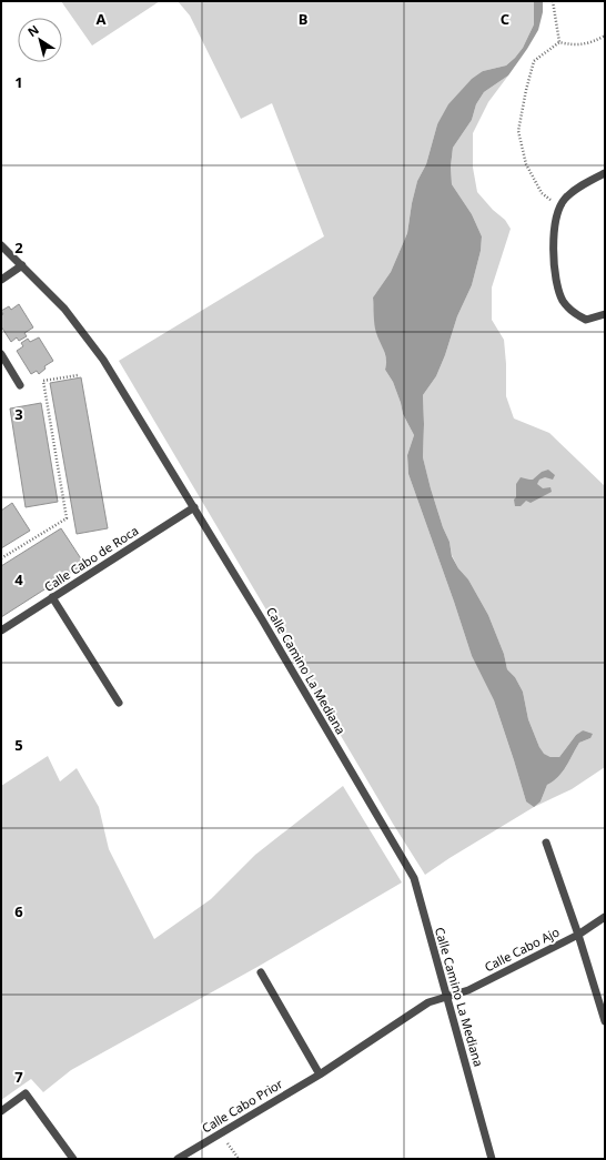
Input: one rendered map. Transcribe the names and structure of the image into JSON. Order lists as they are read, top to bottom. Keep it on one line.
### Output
{"streets":{"street":["Calle Cabo de Roca","Calle Camino La Mediana","Calle Cabo Ajo","Calle Cabo Prior"]},"crossings":[["Calle Cabo de Roca","Calle Camino La Mediana"],["Calle Camino La Mediana","Calle Cabo Ajo"],["Calle Camino La Mediana","Calle Cabo Prior"],["Calle Cabo Ajo","Calle Cabo Prior"]],"north":"top left","grid":{"columns":["A","B","C"],"rows":["1","2","3","4","5","6","7"]}}
